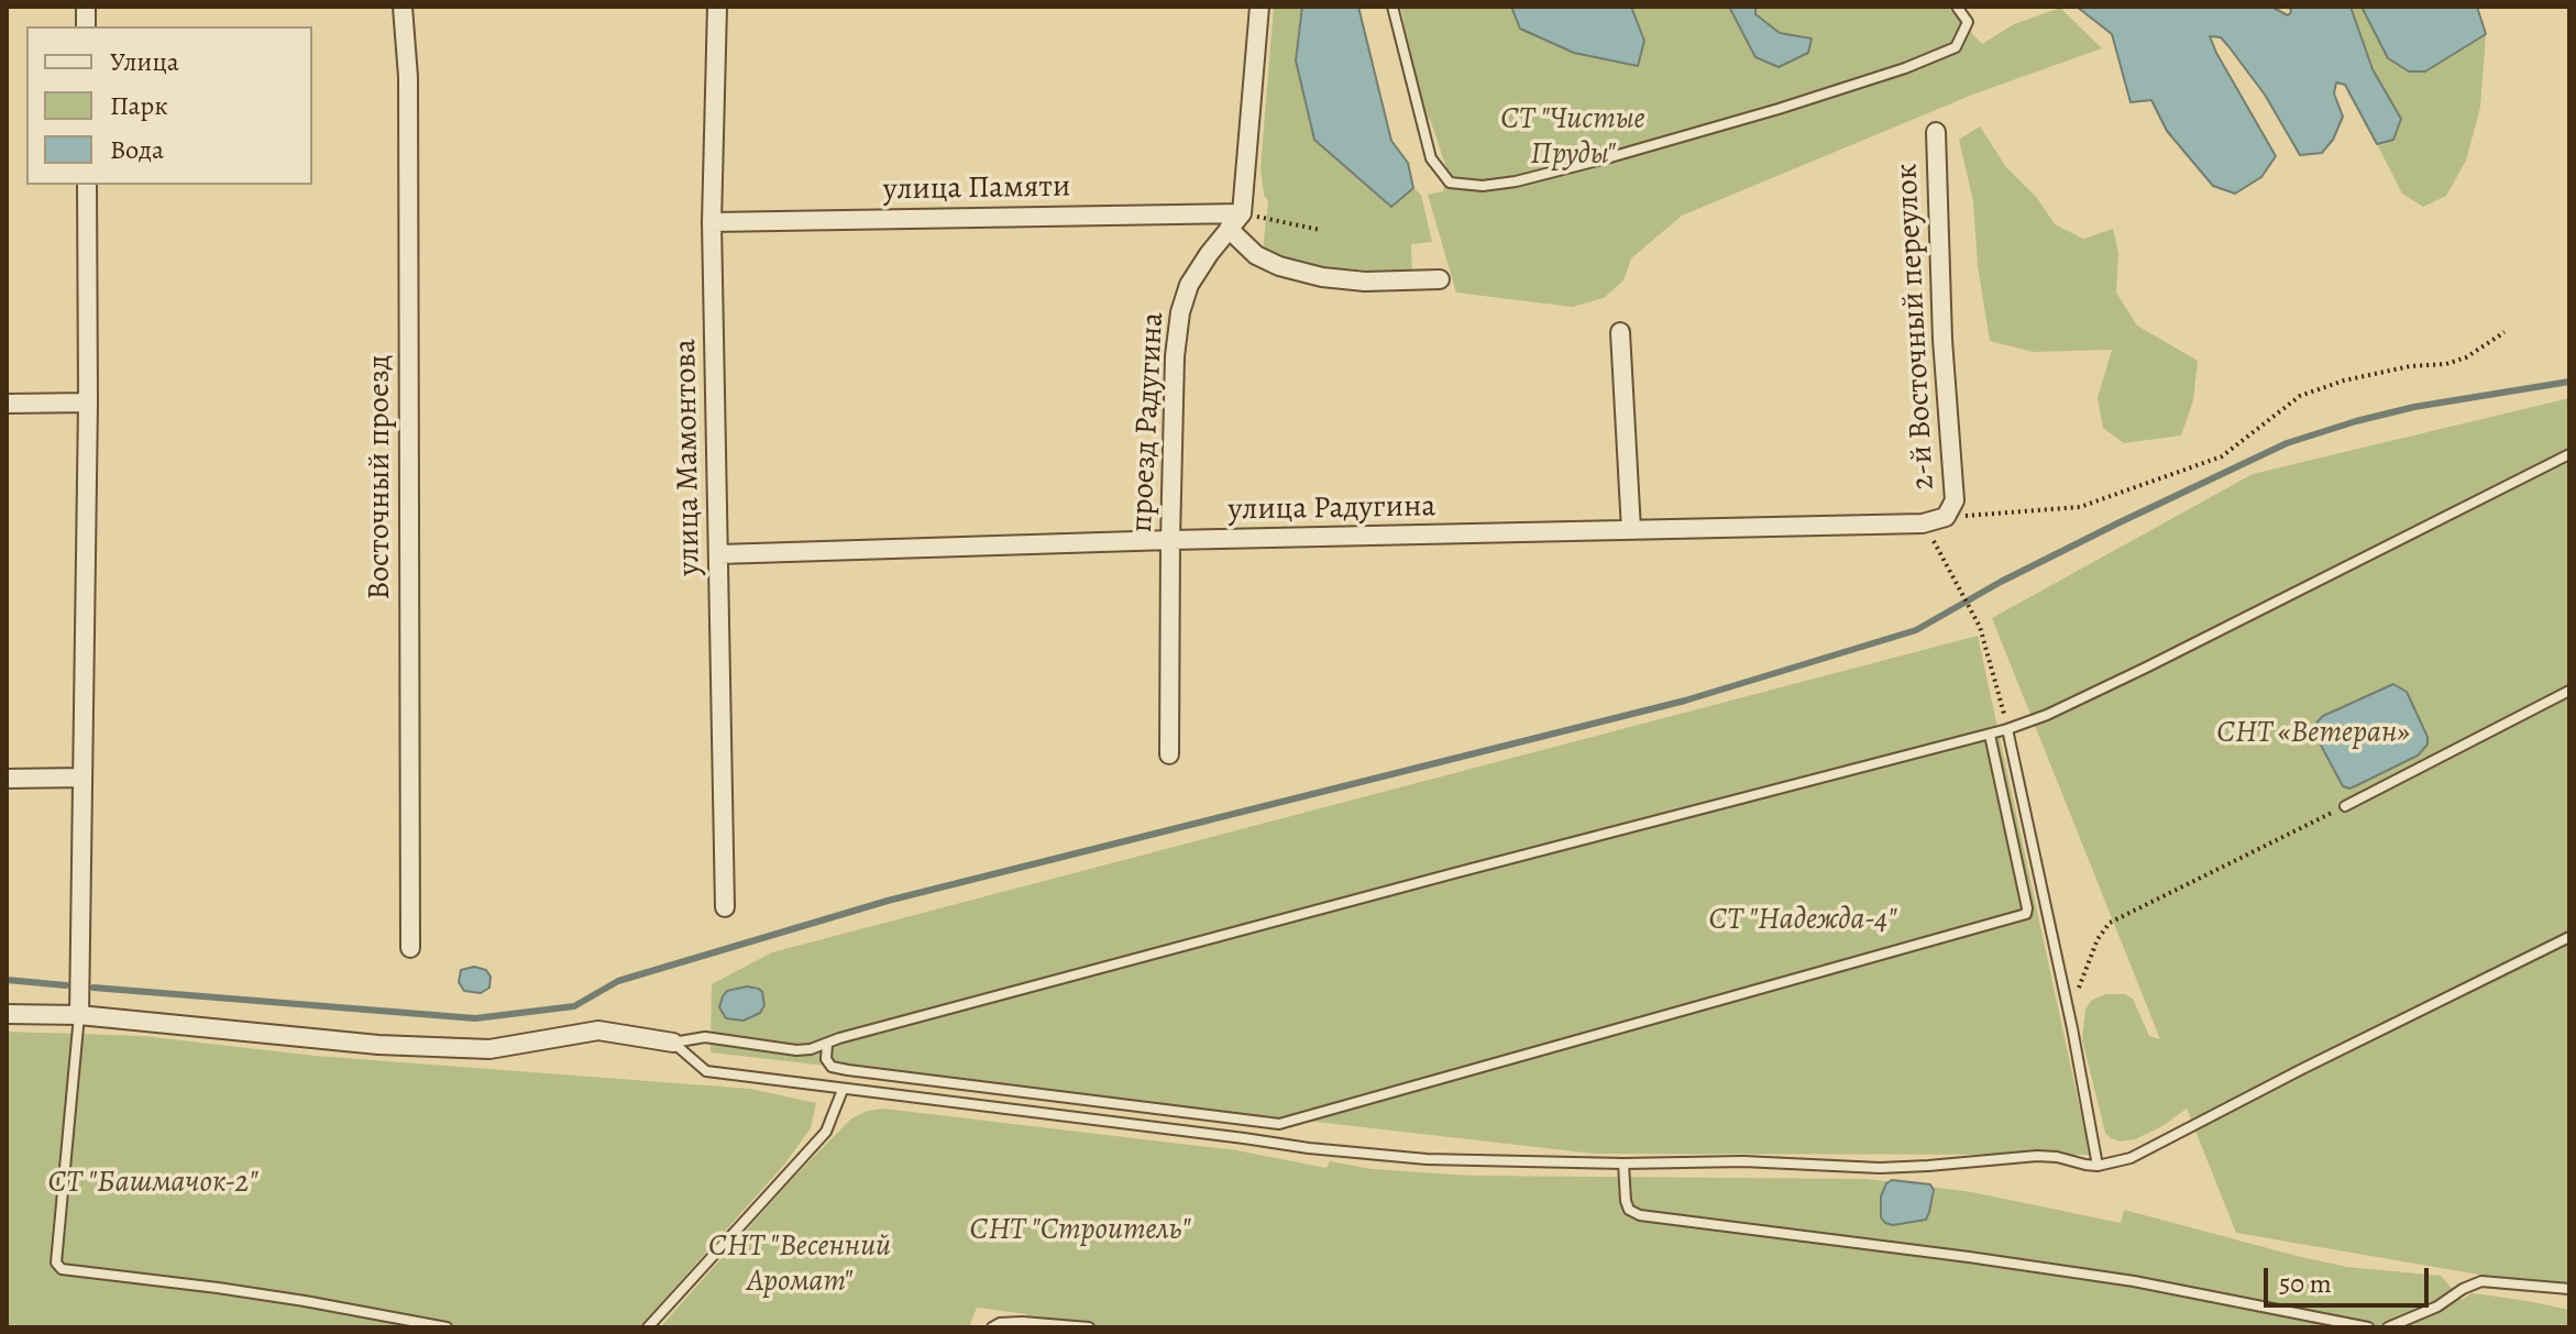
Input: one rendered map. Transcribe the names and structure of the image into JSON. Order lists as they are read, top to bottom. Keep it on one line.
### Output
{"streets":{"street":["улица Памяти","2-й Восточный переулок","проезд Радугина","улица Мамонтова","Восточный проезд","улица Радугина"]},"crossings":[["улица Памяти","проезд Радугина"],["улица Памяти","улица Мамонтова"],["2-й Восточный переулок","улица Радугина"],["проезд Радугина","улица Радугина"],["улица Мамонтова","улица Радугина"]],"parks":["СТ \"Чистые Пруды\"","СНТ «Ветеран»","СТ \"Надежда-4\"","СТ \"Башмачок-2\"","СНТ \"Строитель\"","СНТ \"Весенний Аромат\""],"legend":["Улица","Парк","Вода"],"scale_bar":"50 m"}
